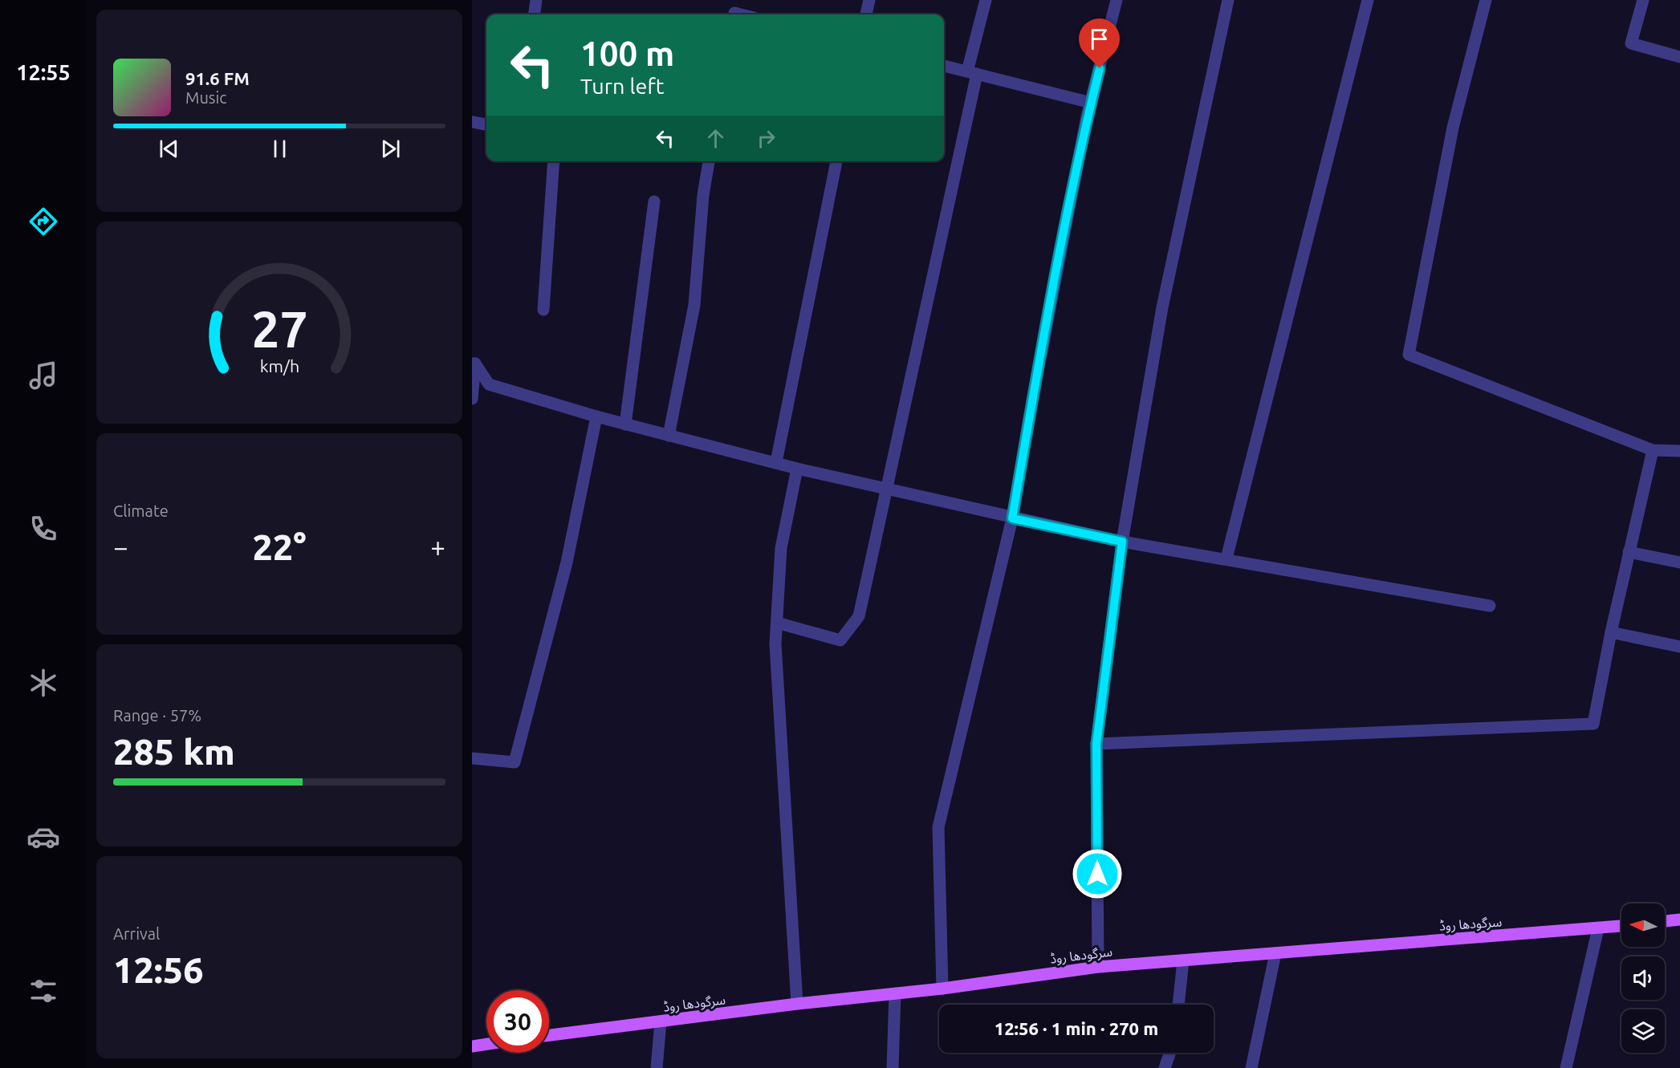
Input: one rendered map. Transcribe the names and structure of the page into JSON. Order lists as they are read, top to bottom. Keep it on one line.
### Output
{"streets":{"main road":["سرگودھا روڈ"]},"north":"left","page":{"tabs":"12:55","turn":["100 m","Turn left"],"song":["91.6 FM","Music"],"tile":["Climate",["Range · 57%","285 km"],["Arrival","12:56"]],"heat":["−","22°","+"],"limit":"30","trip":"12:56 · 1 min · 270 m","gauge":["27","km/h"]}}
